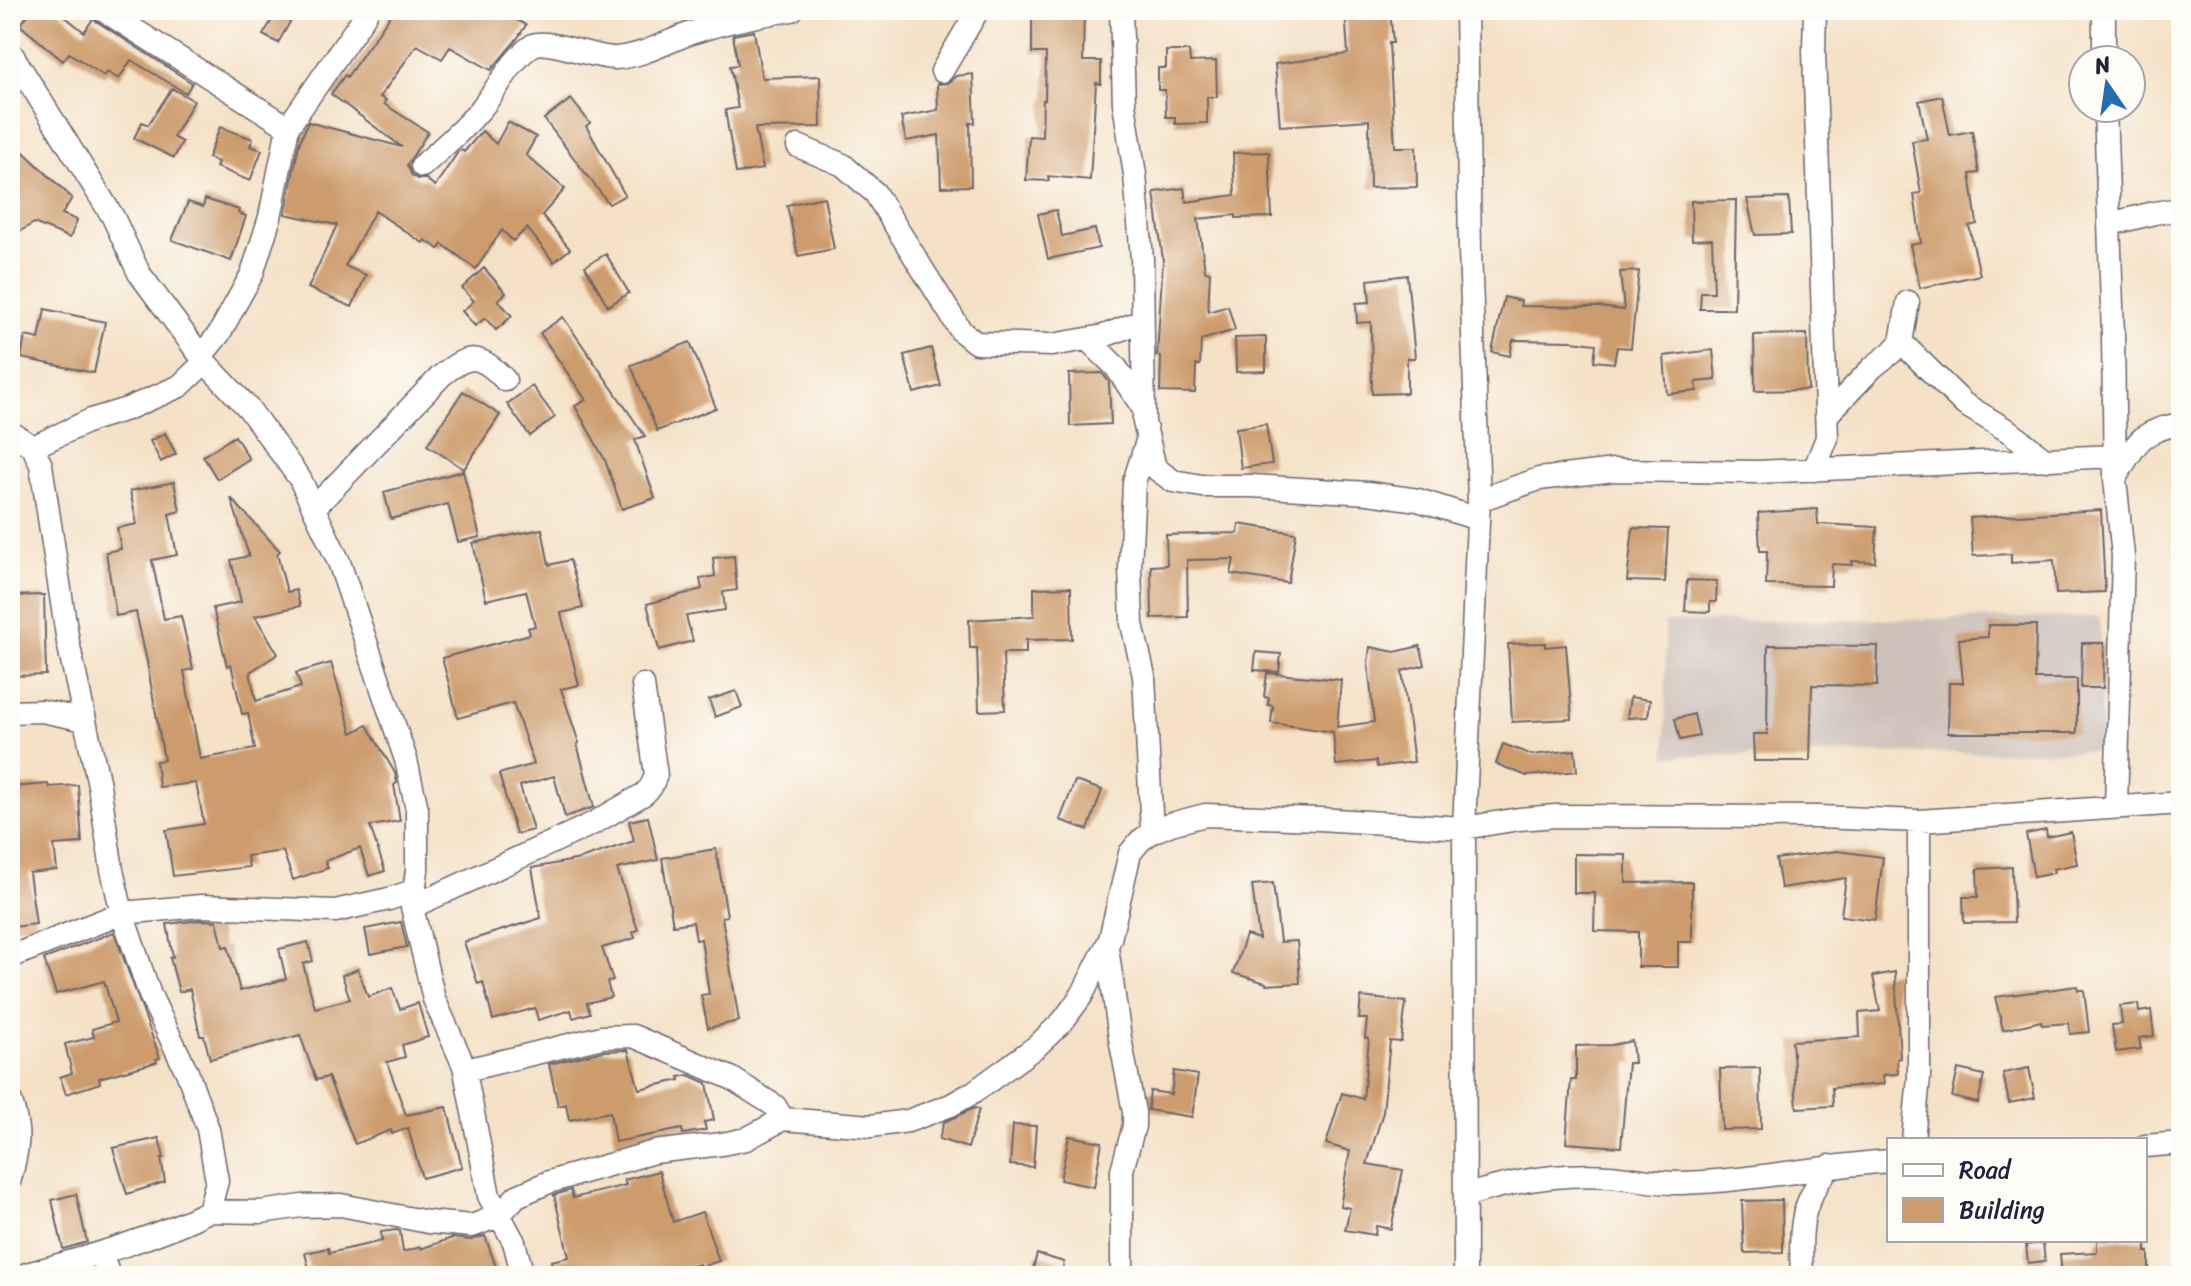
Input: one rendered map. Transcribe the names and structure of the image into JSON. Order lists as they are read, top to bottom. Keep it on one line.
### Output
{"legend":["Road","Building"],"north":"top"}
